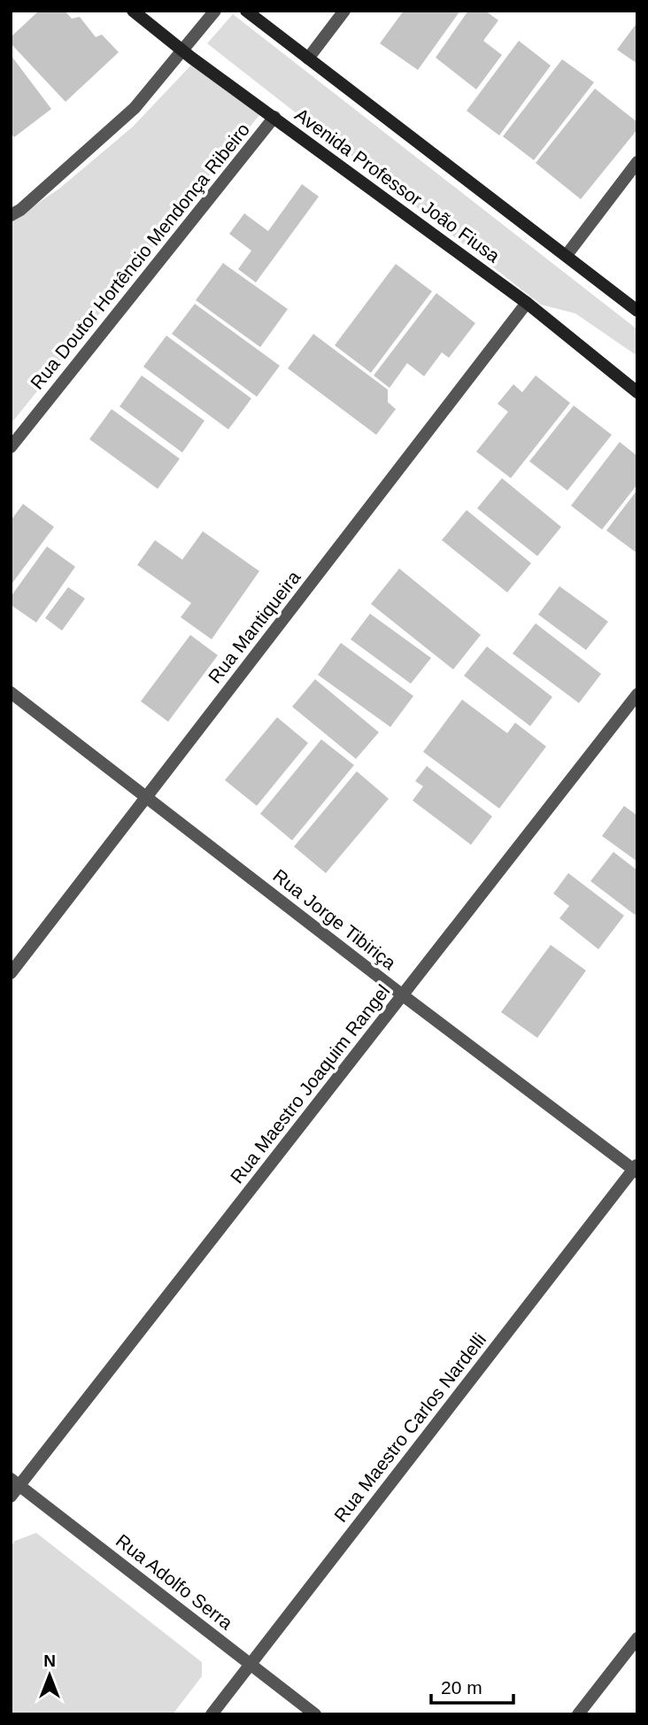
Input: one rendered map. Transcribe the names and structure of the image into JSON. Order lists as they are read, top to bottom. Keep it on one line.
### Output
{"streets":{"main road":["Avenida Professor João Fiusa"],"street":["Rua Doutor Hortêncio Mendonça Ribeiro","Rua Mantiqueira","Rua Jorge Tibiriça","Rua Maestro Joaquim Rangel","Rua Maestro Carlos Nardelli","Rua Adolfo Serra"]},"crossings":[["Avenida Professor João Fiusa","Rua Doutor Hortêncio Mendonça Ribeiro"],["Avenida Professor João Fiusa","Rua Mantiqueira"],["Rua Mantiqueira","Rua Jorge Tibiriça"],["Rua Jorge Tibiriça","Rua Maestro Joaquim Rangel"],["Rua Jorge Tibiriça","Rua Maestro Carlos Nardelli"],["Rua Maestro Joaquim Rangel","Rua Adolfo Serra"],["Rua Maestro Carlos Nardelli","Rua Adolfo Serra"]],"scale_bar":"20 m","north":"top"}
